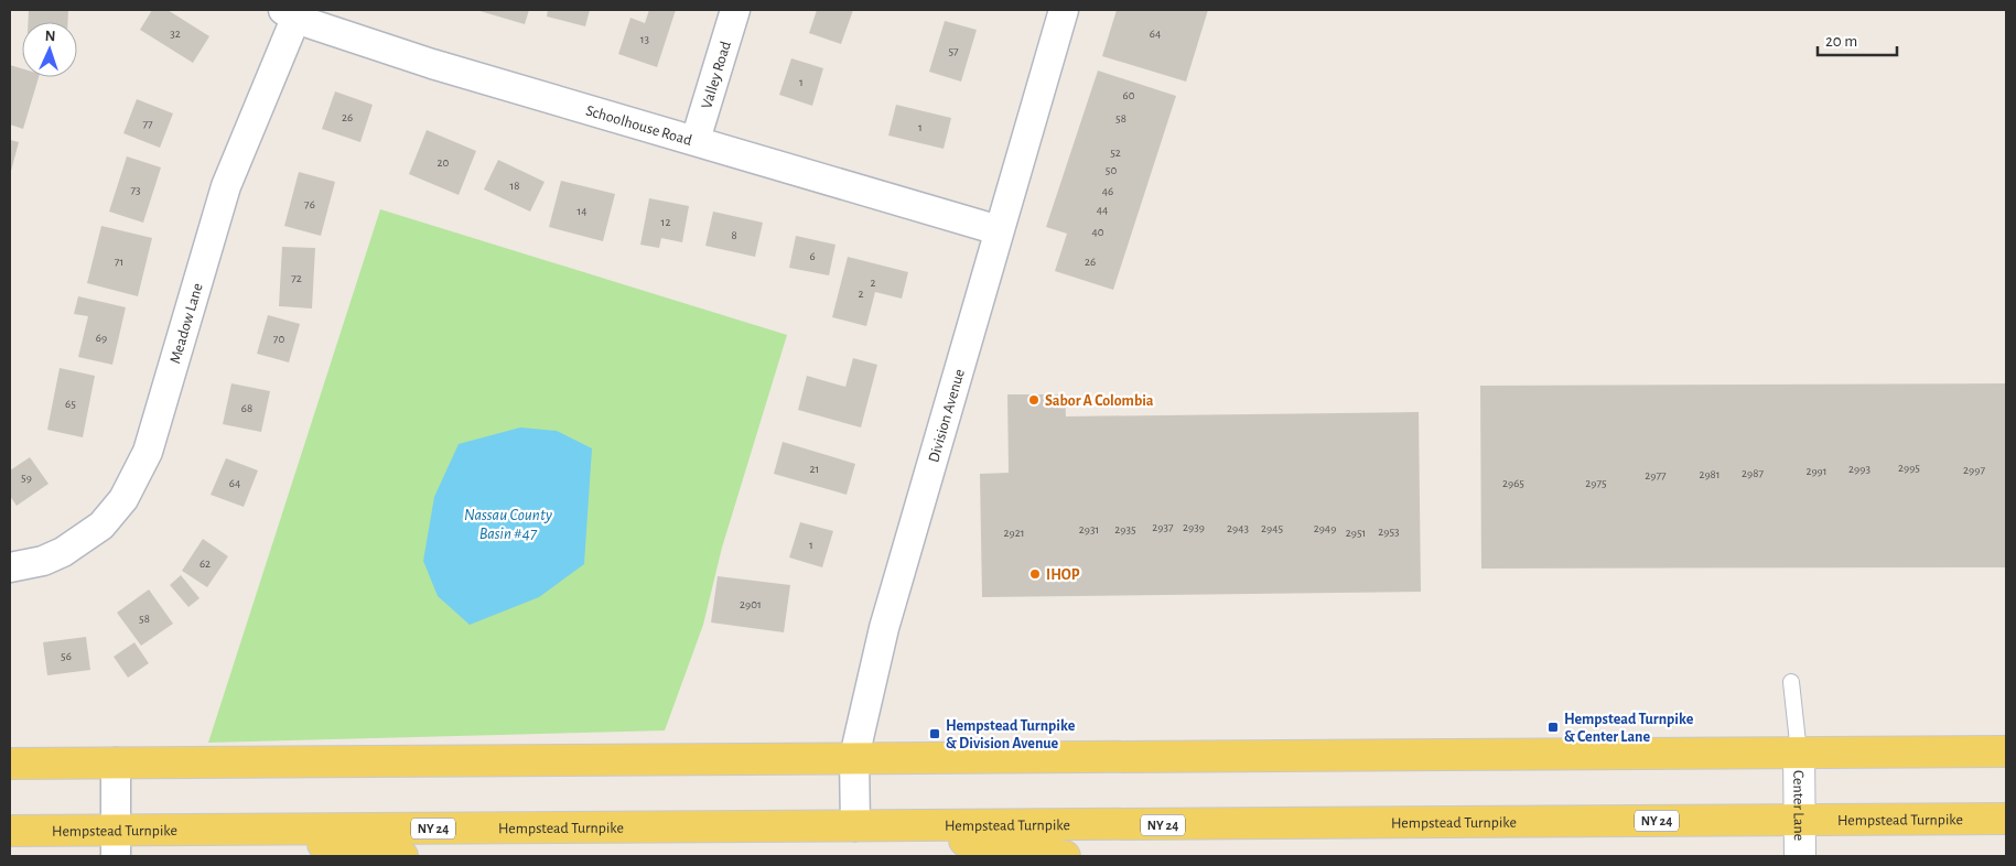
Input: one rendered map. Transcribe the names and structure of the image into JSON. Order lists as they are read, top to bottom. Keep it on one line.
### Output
{"streets":{"main road":["Hempstead Turnpike","NY 24"],"street":["Valley Road","Schoolhouse Road","Meadow Lane","Division Avenue","Center Lane"]},"crossings":[["Valley Road","Schoolhouse Road"],["Schoolhouse Road","Meadow Lane"],["Schoolhouse Road","Division Avenue"],["Division Avenue","Hempstead Turnpike"],["Center Lane","Hempstead Turnpike"]],"water":["Nassau County Basin #47"],"places":{"other":["Sabor A Colombia","IHOP"],"transit":["Hempstead Turnpike & Center Lane","Hempstead Turnpike & Division Avenue"]},"house_numbers":["32","64","13","57","1","60","26","58","77","1","52","20","50","18","73","46","76","44","14","12","40","8","6","71","26","72","2","2","69","70","65","68","2995","21","2993","2997","2991","2987","2981","2977","59","64","2965","2975","2937","2939","2943","2945","2949","2931","2935","2953","2921","2951","1","62","2901","58","56"],"scale_bar":"20 m","north":"top"}
